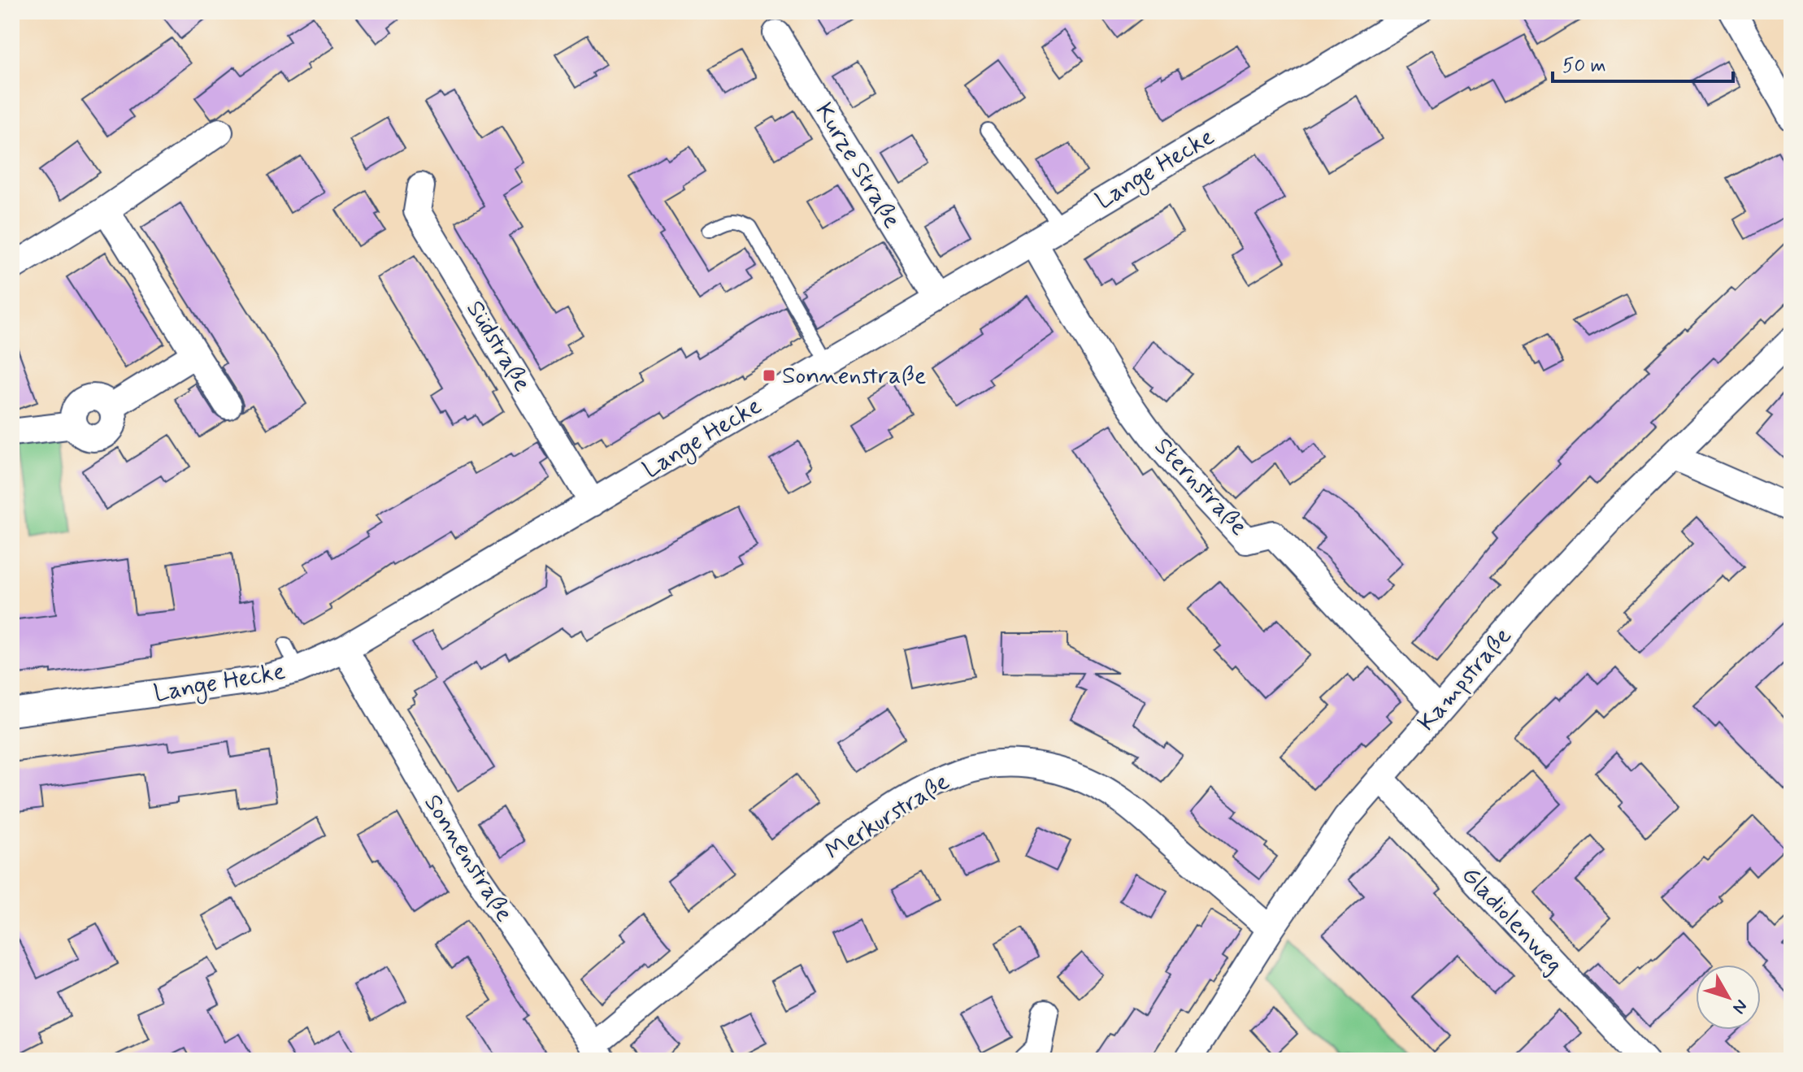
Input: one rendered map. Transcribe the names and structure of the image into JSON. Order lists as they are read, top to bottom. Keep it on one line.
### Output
{"streets":{"street":["Kurze Straße","Lange Hecke","Südstraße","Sternstraße","Kampstraße","Merkurstraße","Sonnenstraße","Gladiolenweg"]},"crossings":[["Kurze Straße","Lange Hecke"],["Lange Hecke","Südstraße"],["Lange Hecke","Sternstraße"],["Lange Hecke","Sonnenstraße"],["Sternstraße","Kampstraße"],["Kampstraße","Merkurstraße"],["Kampstraße","Gladiolenweg"],["Merkurstraße","Sonnenstraße"]],"places":{"transit":["Sonnenstraße"]},"scale_bar":"50 m","north":"bottom right"}
